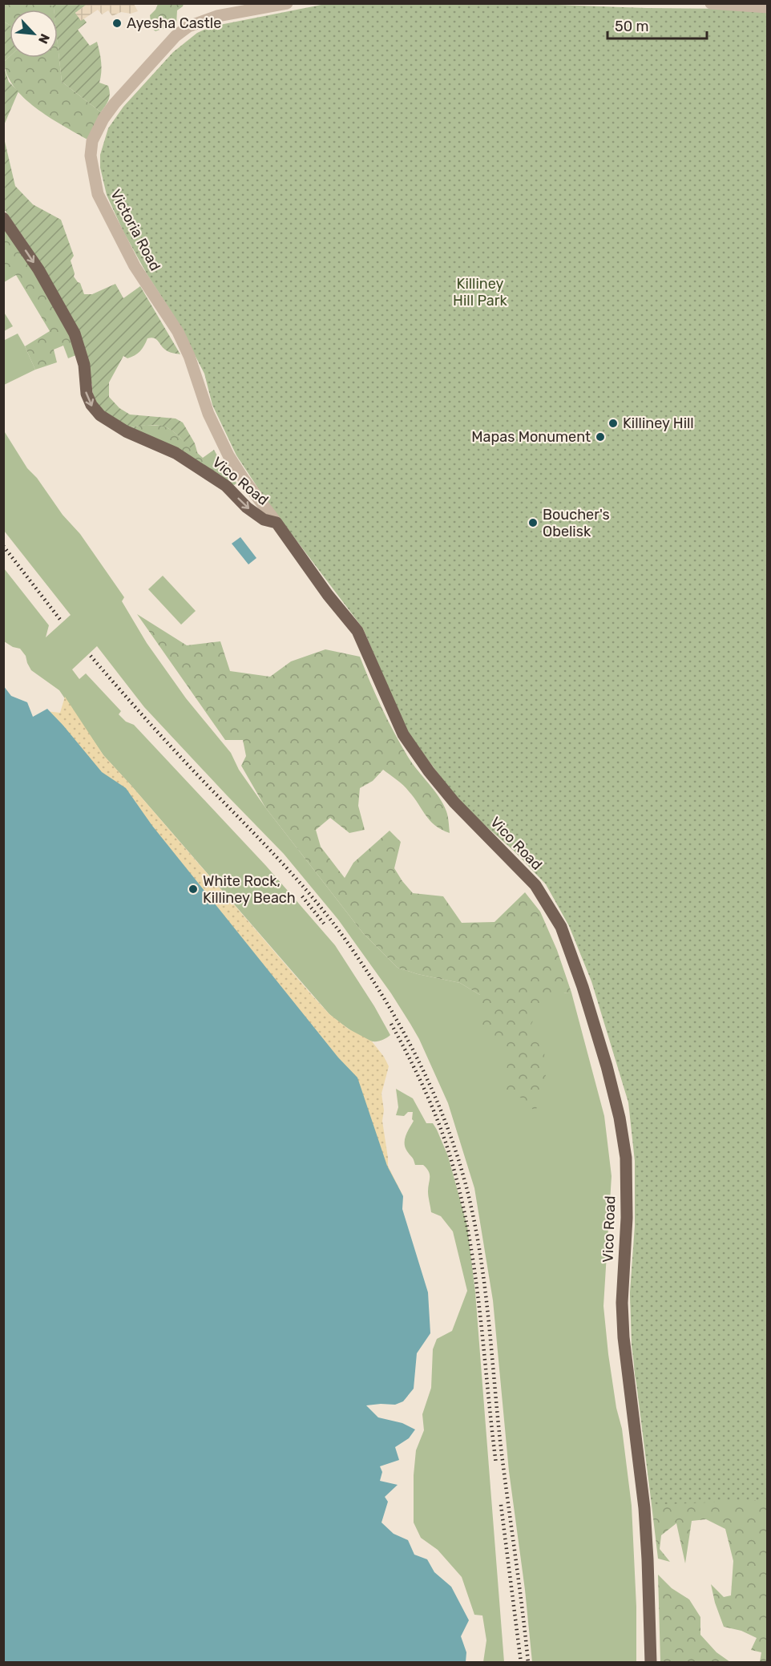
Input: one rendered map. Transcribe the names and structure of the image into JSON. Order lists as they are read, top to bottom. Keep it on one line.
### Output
{"streets":{"main road":["Vico Road"],"street":["Victoria Road"]},"crossings":[["Victoria Road","Vico Road"]],"parks":["Killiney Hill Park"],"places":["Ayesha Castle","Killiney Hill","Mapas Monument","Boucher's Obelisk","White Rock, Killiney Beach"],"scale_bar":"50 m","north":"bottom right"}
